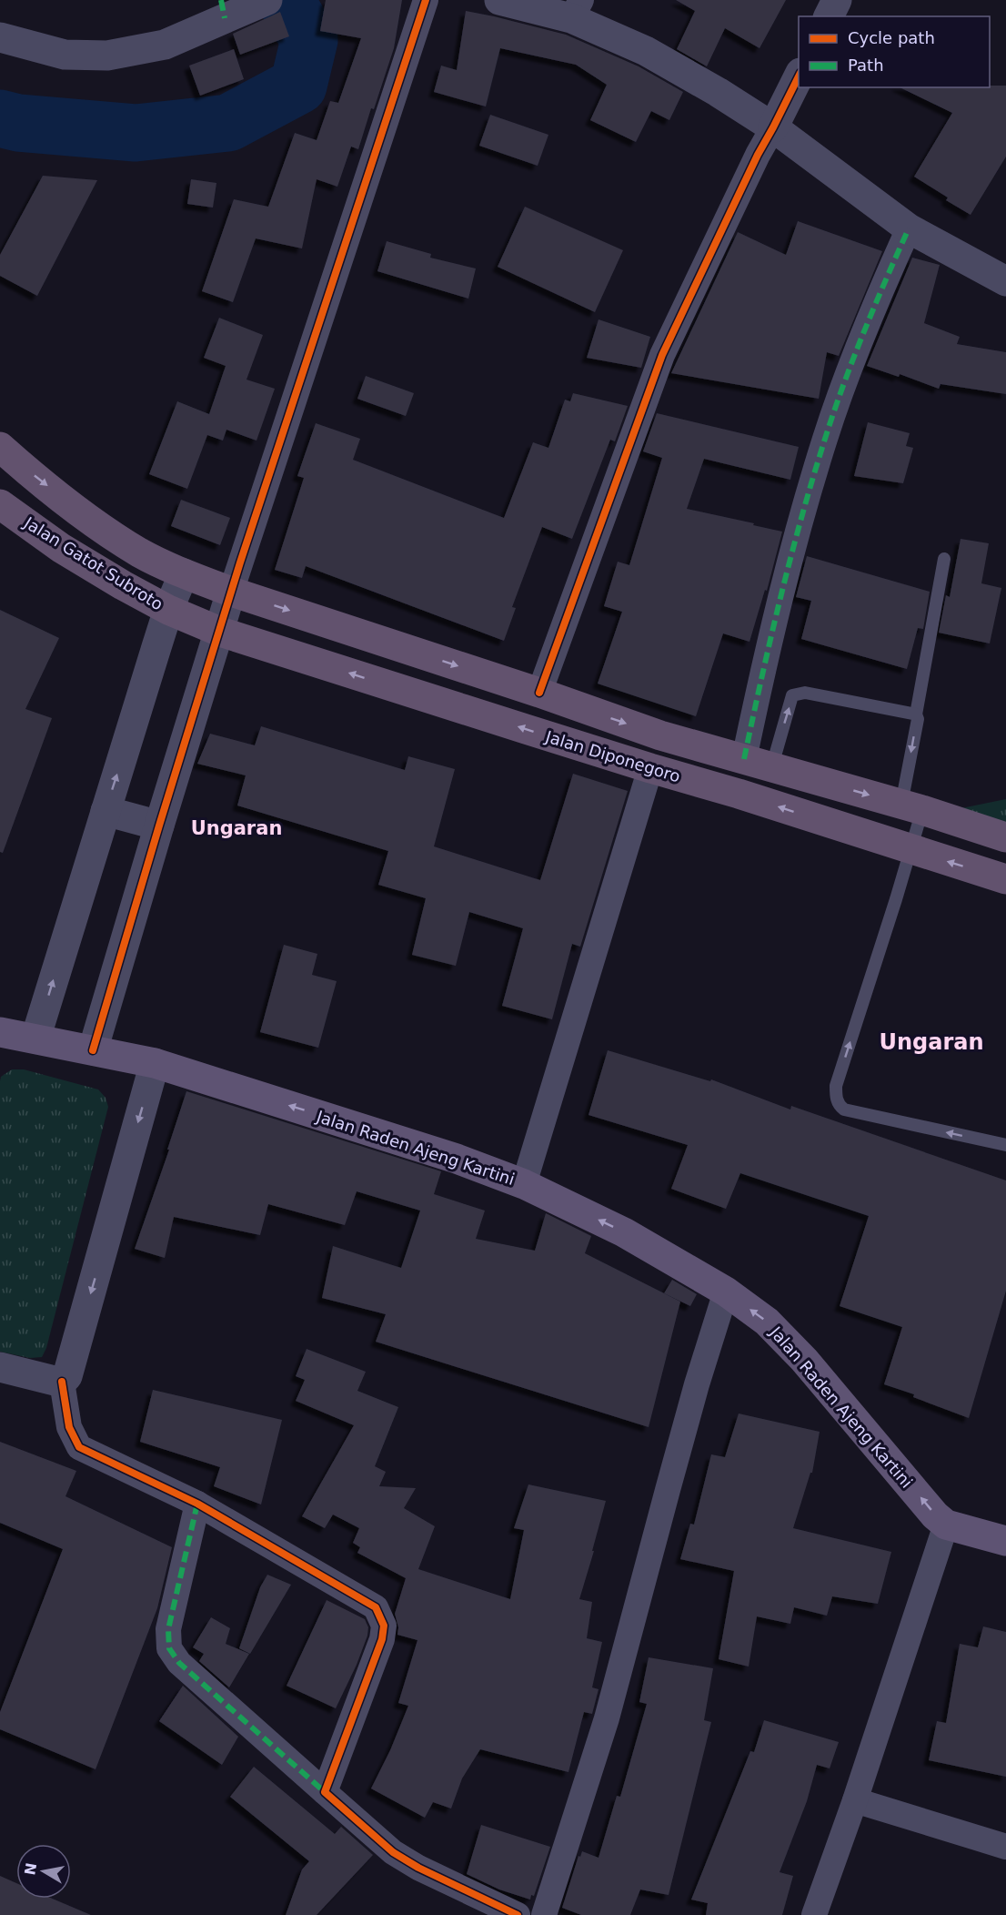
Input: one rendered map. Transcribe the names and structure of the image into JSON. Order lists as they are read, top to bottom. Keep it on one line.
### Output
{"streets":{"highway":["Jalan Gatot Subroto","Jalan Diponegoro"],"main road":["Jalan Raden Ajeng Kartini"]},"crossings":[["Jalan Gatot Subroto","Jalan Diponegoro"]],"one_way":["Jalan Raden Ajeng Kartini"],"districts":["Ungaran","Ungaran"],"legend":["Cycle path","Path"],"north":"left"}
